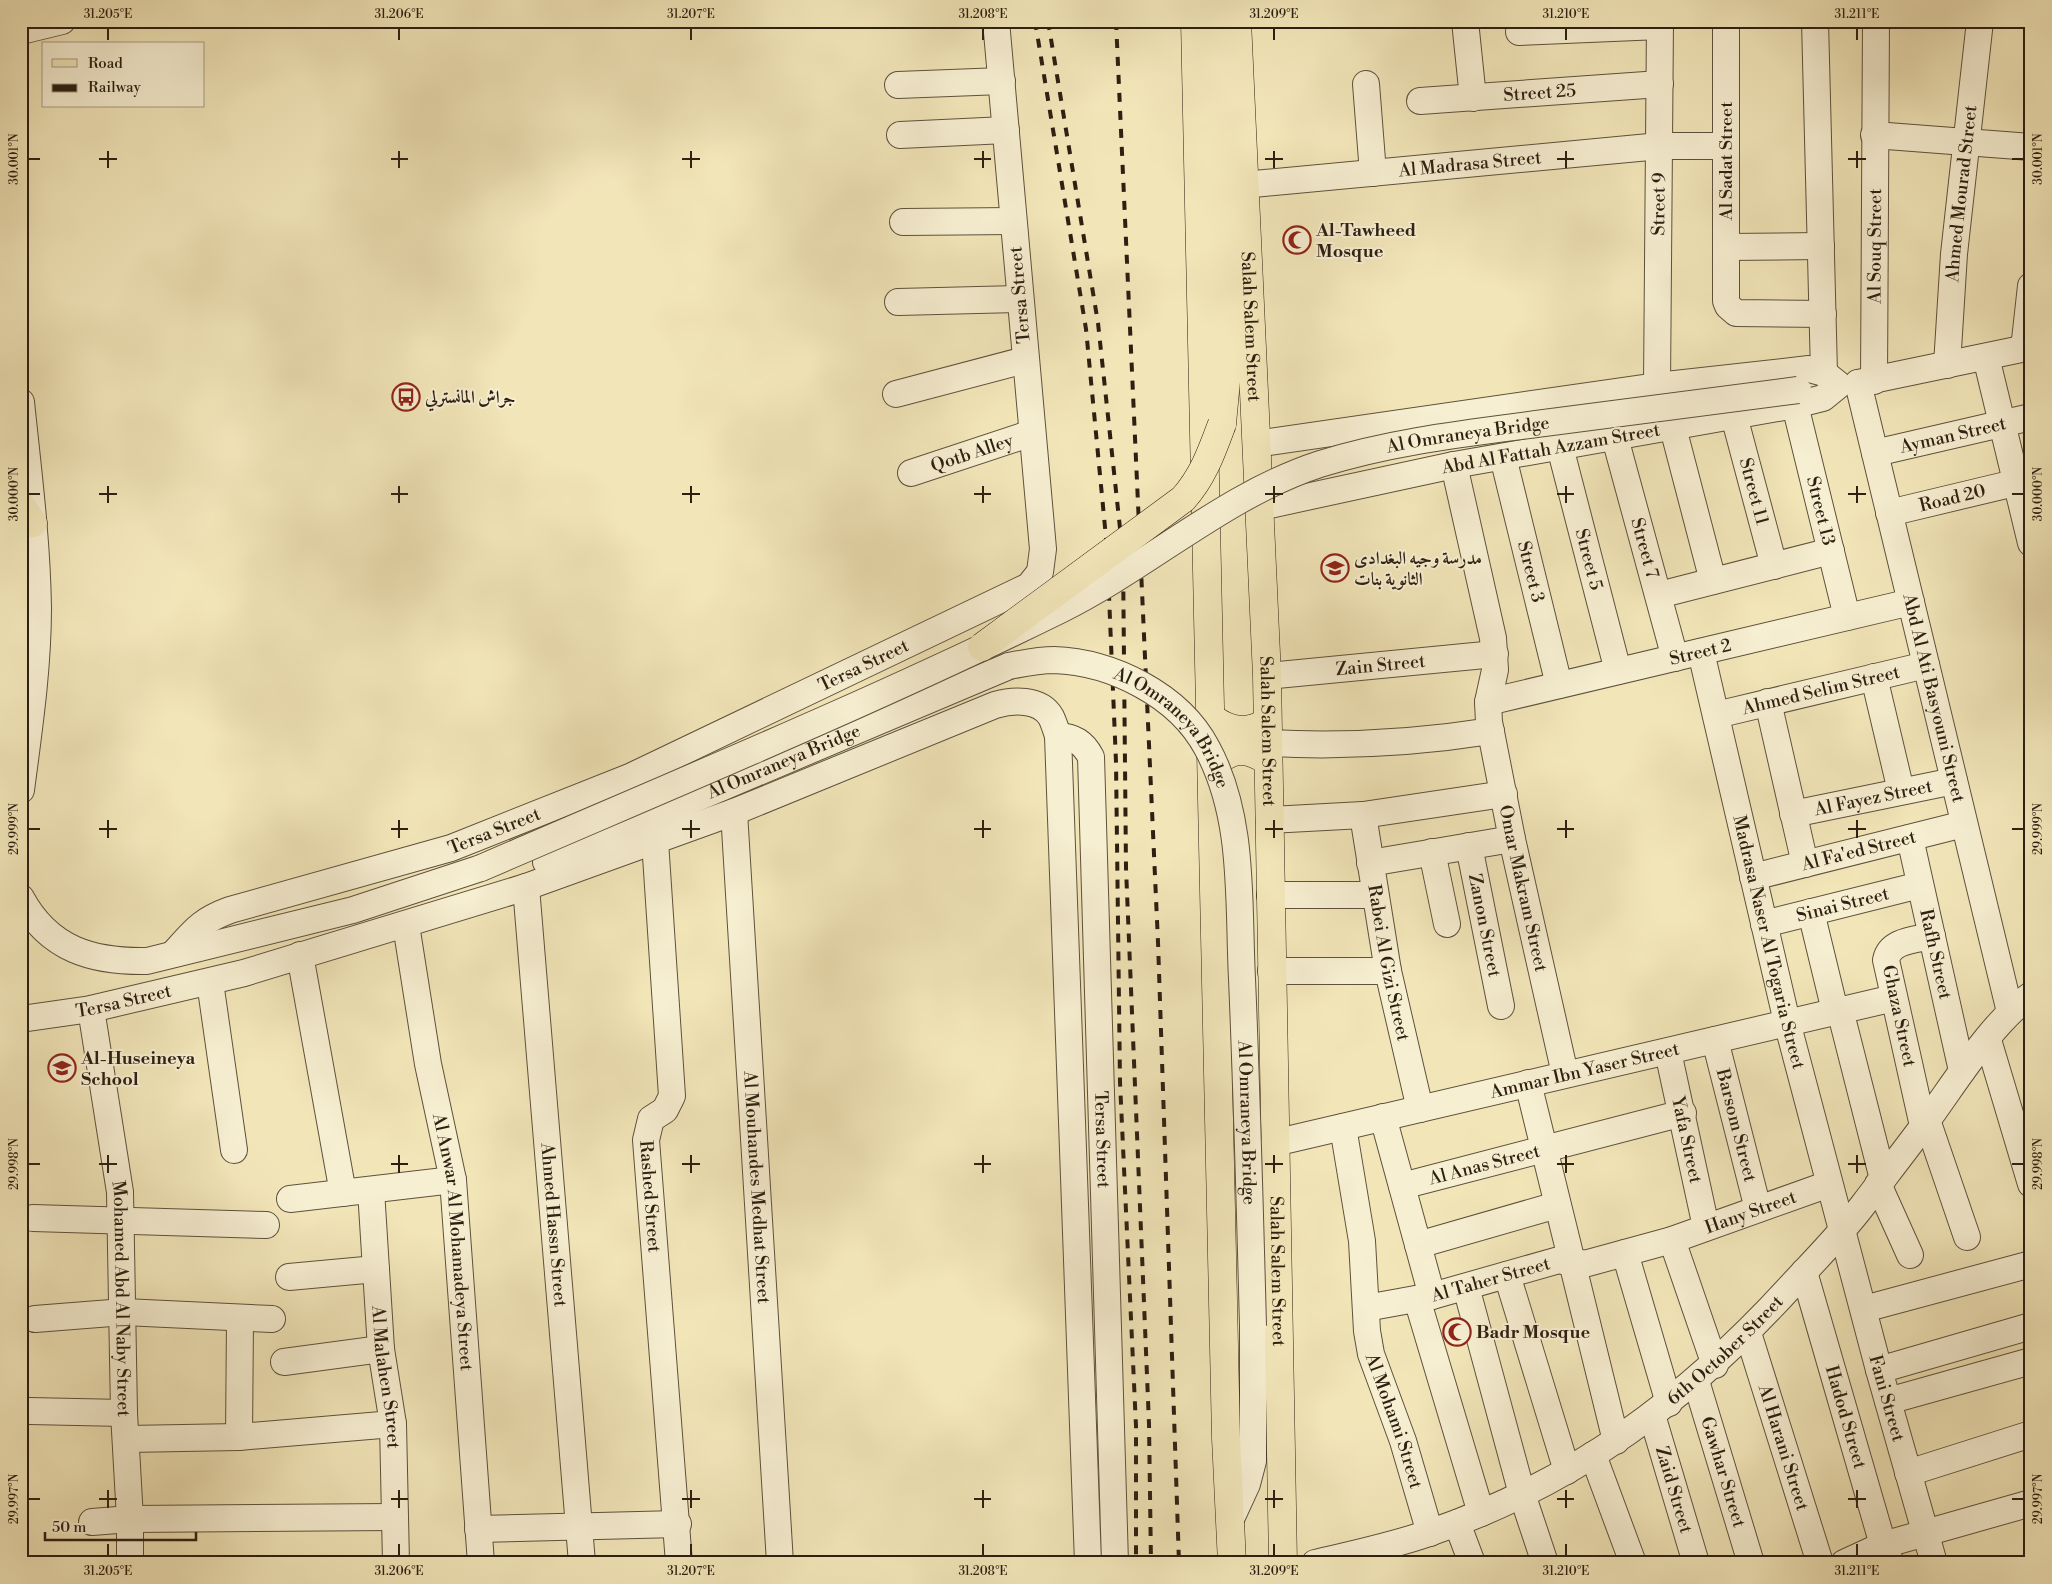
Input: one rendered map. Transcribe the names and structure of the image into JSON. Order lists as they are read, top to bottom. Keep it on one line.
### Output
{"streets":{"highway":["Salah Salem Street"],"street":["Street 25","Al Sadat Street","Al Madrasa Street","Ahmed Mourad Street","Street 9","Al Souq Street","Tersa Street","Al Omraneya Bridge","Ayman Street","Abd Al Fattah Azzam Street","Qotb Alley","Street 11","Road 20","Street 13","Street 7","Street 5","Street 3","Street 2","Zain Street","Ahmed Selim Street","Abd Al Ati Basyouni Street","Al Fayez Street","Al Fa'ed Street","Omar Makram Street","Sinai Street","Zanon Street","Madrasa Naser Al Togaria Street","Rafh Street","Rabei Al Gizi Street","Ghaza Street","Ammar Ibn Yaser Street","Barsom Street","Yafa Street","Al Anas Street","Al Mouhandes Medhat Street","Rashed Street","Hany Street","Ahmed Hassn Street","Al Anwar Al Mohamadeya Street","Al Taher Street","Mohamed Abd Al Naby Street","6th October Street","Al Malahen Street","Fani Street","Hadod Street","Al Mohami Street","Al Harani Street","Gawhar Street","Zaid Street"]},"crossings":[["Street 25","Street 9"],["Al Sadat Street","Al Madrasa Street"],["Al Madrasa Street","Street 9"],["Al Madrasa Street","Salah Salem Street"],["Ahmed Mourad Street","Abd Al Fattah Azzam Street"],["Street 9","Abd Al Fattah Azzam Street"],["Al Souq Street","Abd Al Fattah Azzam Street"],["Al Souq Street","Abd Al Ati Basyouni Street"],["Tersa Street","Al Omraneya Bridge"],["Tersa Street","Qotb Alley"],["Tersa Street","Al Mouhandes Medhat Street"],["Tersa Street","Rashed Street"],["Tersa Street","Ahmed Hassn Street"],["Tersa Street","Al Anwar Al Mohamadeya Street"],["Tersa Street","Mohamed Abd Al Naby Street"],["Salah Salem Street","Abd Al Fattah Azzam Street"],["Salah Salem Street","Zain Street"],["Salah Salem Street","Ammar Ibn Yaser Street"],["Al Omraneya Bridge","Abd Al Fattah Azzam Street"],["Al Omraneya Bridge","Street 13"],["Al Omraneya Bridge","Al Anwar Al Mohamadeya Street"],["Ayman Street","Abd Al Ati Basyouni Street"],["Abd Al Fattah Azzam Street","Street 11"],["Abd Al Fattah Azzam Street","Street 13"],["Abd Al Fattah Azzam Street","Street 7"],["Abd Al Fattah Azzam Street","Street 5"],["Abd Al Fattah Azzam Street","Street 3"],["Abd Al Fattah Azzam Street","Abd Al Ati Basyouni Street"],["Abd Al Fattah Azzam Street","Omar Makram Street"],["Road 20","Abd Al Ati Basyouni Street"],["Street 13","Street 2"],["Street 7","Street 2"],["Street 5","Street 2"],["Street 3","Street 2"],["Street 2","Abd Al Ati Basyouni Street"],["Street 2","Omar Makram Street"],["Street 2","Madrasa Naser Al Togaria Street"],["Zain Street","Omar Makram Street"],["Ahmed Selim Street","Abd Al Ati Basyouni Street"],["Ahmed Selim Street","Madrasa Naser Al Togaria Street"],["Abd Al Ati Basyouni Street","Al Fayez Street"],["Abd Al Ati Basyouni Street","Al Fa'ed Street"],["Abd Al Ati Basyouni Street","6th October Street"],["Al Fa'ed Street","Madrasa Naser Al Togaria Street"],["Al Fa'ed Street","Rafh Street"],["Omar Makram Street","Ammar Ibn Yaser Street"],["Sinai Street","Madrasa Naser Al Togaria Street"],["Sinai Street","Rafh Street"],["Madrasa Naser Al Togaria Street","Ammar Ibn Yaser Street"],["Madrasa Naser Al Togaria Street","Hany Street"],["Madrasa Naser Al Togaria Street","6th October Street"],["Madrasa Naser Al Togaria Street","Fani Street"],["Rafh Street","Ghaza Street"],["Rafh Street","6th October Street"],["Rabei Al Gizi Street","Ammar Ibn Yaser Street"],["Ghaza Street","Ammar Ibn Yaser Street"],["Ghaza Street","6th October Street"],["Ammar Ibn Yaser Street","Barsom Street"],["Ammar Ibn Yaser Street","Yafa Street"],["Ammar Ibn Yaser Street","Al Mohami Street"],["Barsom Street","Hany Street"],["Yafa Street","Al Anas Street"],["Yafa Street","Hany Street"],["Hany Street","Al Taher Street"],["Hany Street","Gawhar Street"],["Al Taher Street","Al Mohami Street"],["Al Taher Street","Gawhar Street"],["Al Taher Street","Zaid Street"],["6th October Street","Fani Street"],["6th October Street","Hadod Street"],["6th October Street","Al Mohami Street"],["6th October Street","Al Harani Street"],["6th October Street","Gawhar Street"],["6th October Street","Zaid Street"]],"places":{"mosque":["Al-Tawheed Mosque","Badr Mosque"],"bus stop":["جراش المانسترلي"],"school or university":["مدرسة وجيه البغدادى الثانوية بنات","Al-Huseineya School"]},"legend":["Road","Railway"],"scale_bar":"50 m","coordinates":["31.205°E","31.206°E","31.207°E","31.208°E","31.209°E","31.210°E","31.211°E","30.001°N","30.000°N","29.999°N","29.998°N","29.997°N"]}
